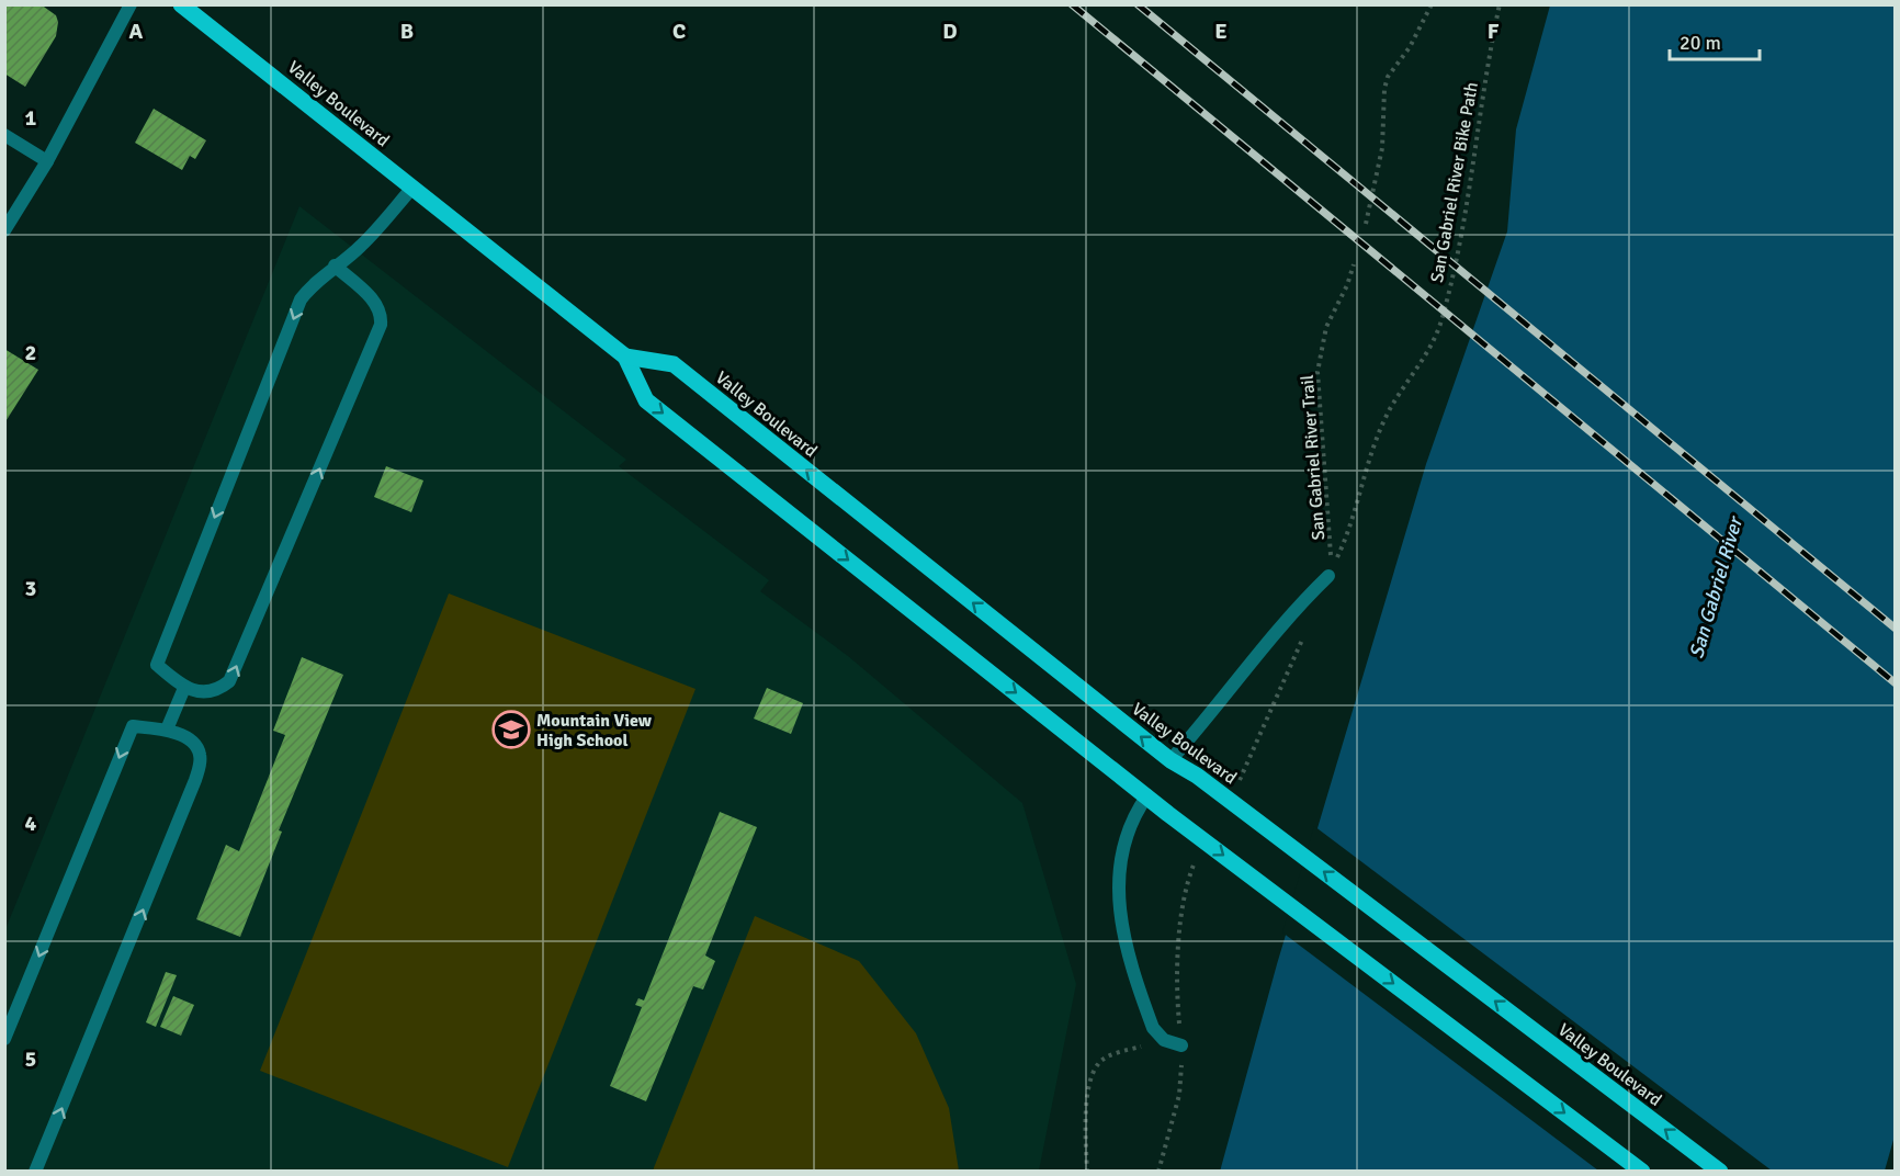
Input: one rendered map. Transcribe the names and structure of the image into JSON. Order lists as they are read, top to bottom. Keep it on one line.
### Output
{"streets":{"main road":["Valley Boulevard"],"path":["San Gabriel River Bike Path","San Gabriel River Trail"]},"crossings":[["San Gabriel River Bike Path","San Gabriel River Trail"]],"water":["San Gabriel River"],"places":{"school or university":["Mountain View High School"]},"scale_bar":"20 m","grid":{"columns":["A","B","C","D","E","F"],"rows":["1","2","3","4","5"]}}
